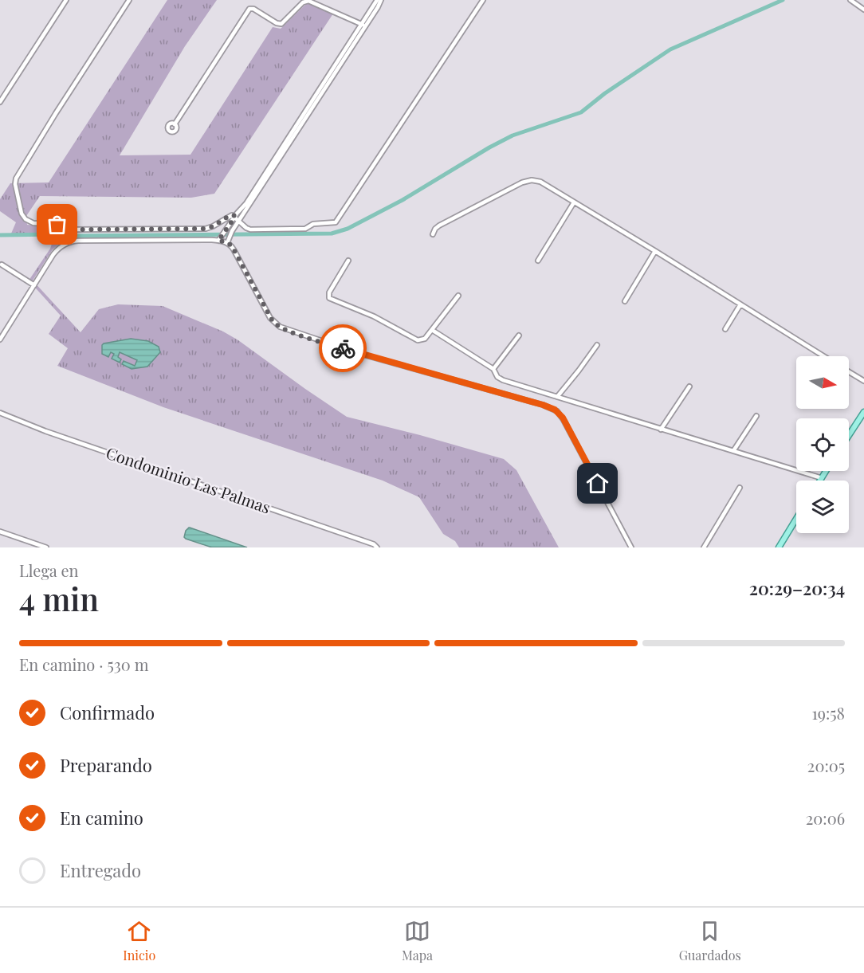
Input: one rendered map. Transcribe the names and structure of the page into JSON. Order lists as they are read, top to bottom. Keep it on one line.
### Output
{"streets":{"street":["Condominio Las Palmas"]},"north":"right","page":{"heading":["4 min","Llega en","20:29–20:34"],"bar":"En camino · 530 m","list":[["Confirmado","19:58"],["Preparando","20:05"],["En camino","20:06"],"Entregado"],"tabs":["Inicio","Mapa","Guardados"]}}
